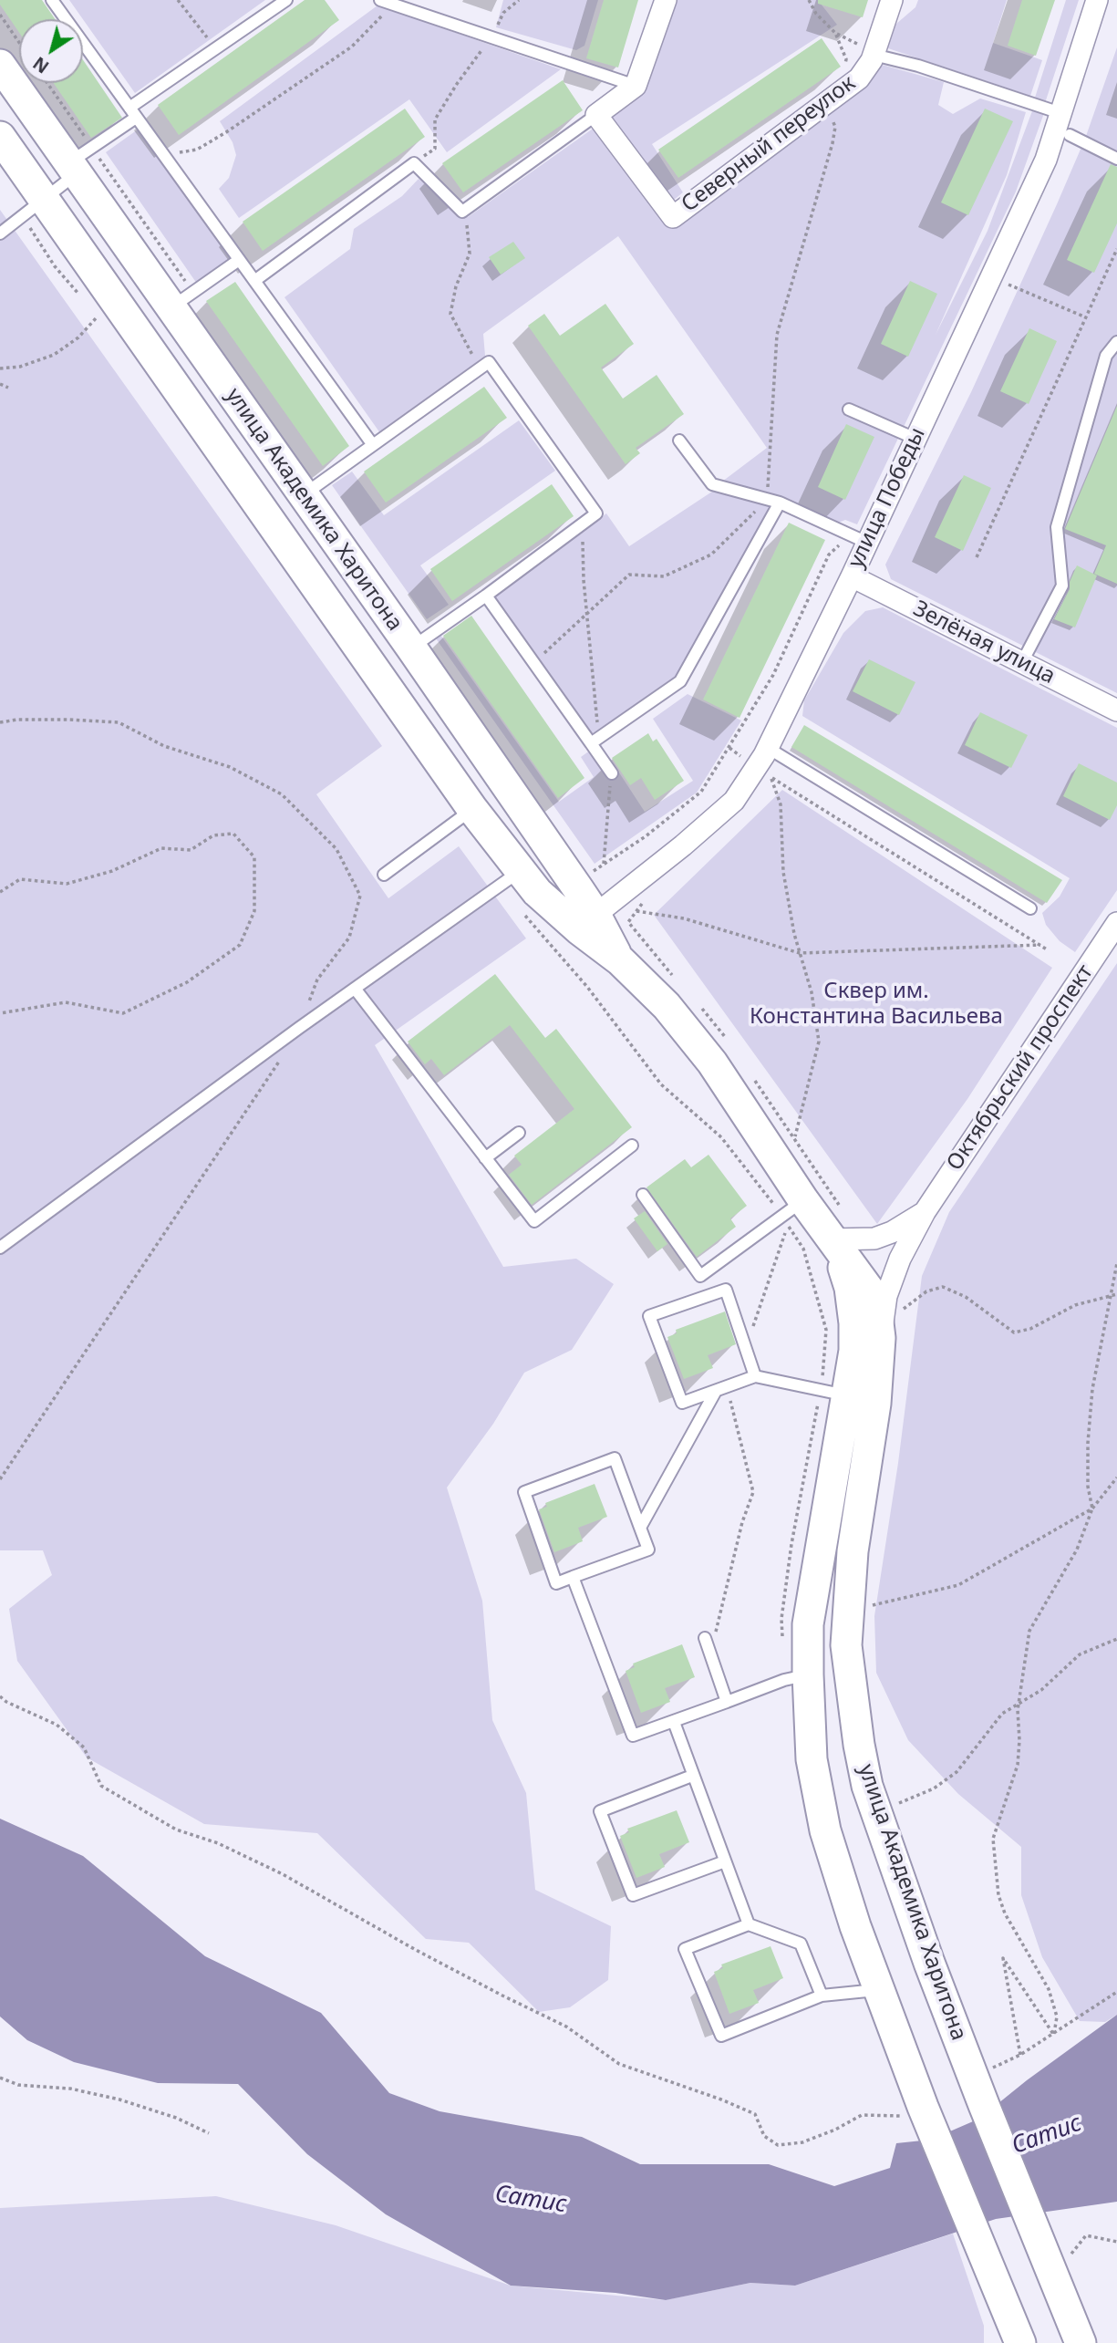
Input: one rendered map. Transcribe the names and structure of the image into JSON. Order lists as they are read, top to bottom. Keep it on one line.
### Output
{"streets":{"main road":["улица Академика Харитона"],"street":["Северный переулок","улица Победы","Зелёная улица","Октябрьский проспект"]},"crossings":[["улица Победы","улица Академика Харитона"],["улица Победы","Зелёная улица"],["улица Академика Харитона","Октябрьский проспект"]],"water":["Сатис"],"parks":["Сквер им. Константина Васильева"],"north":"bottom left"}
